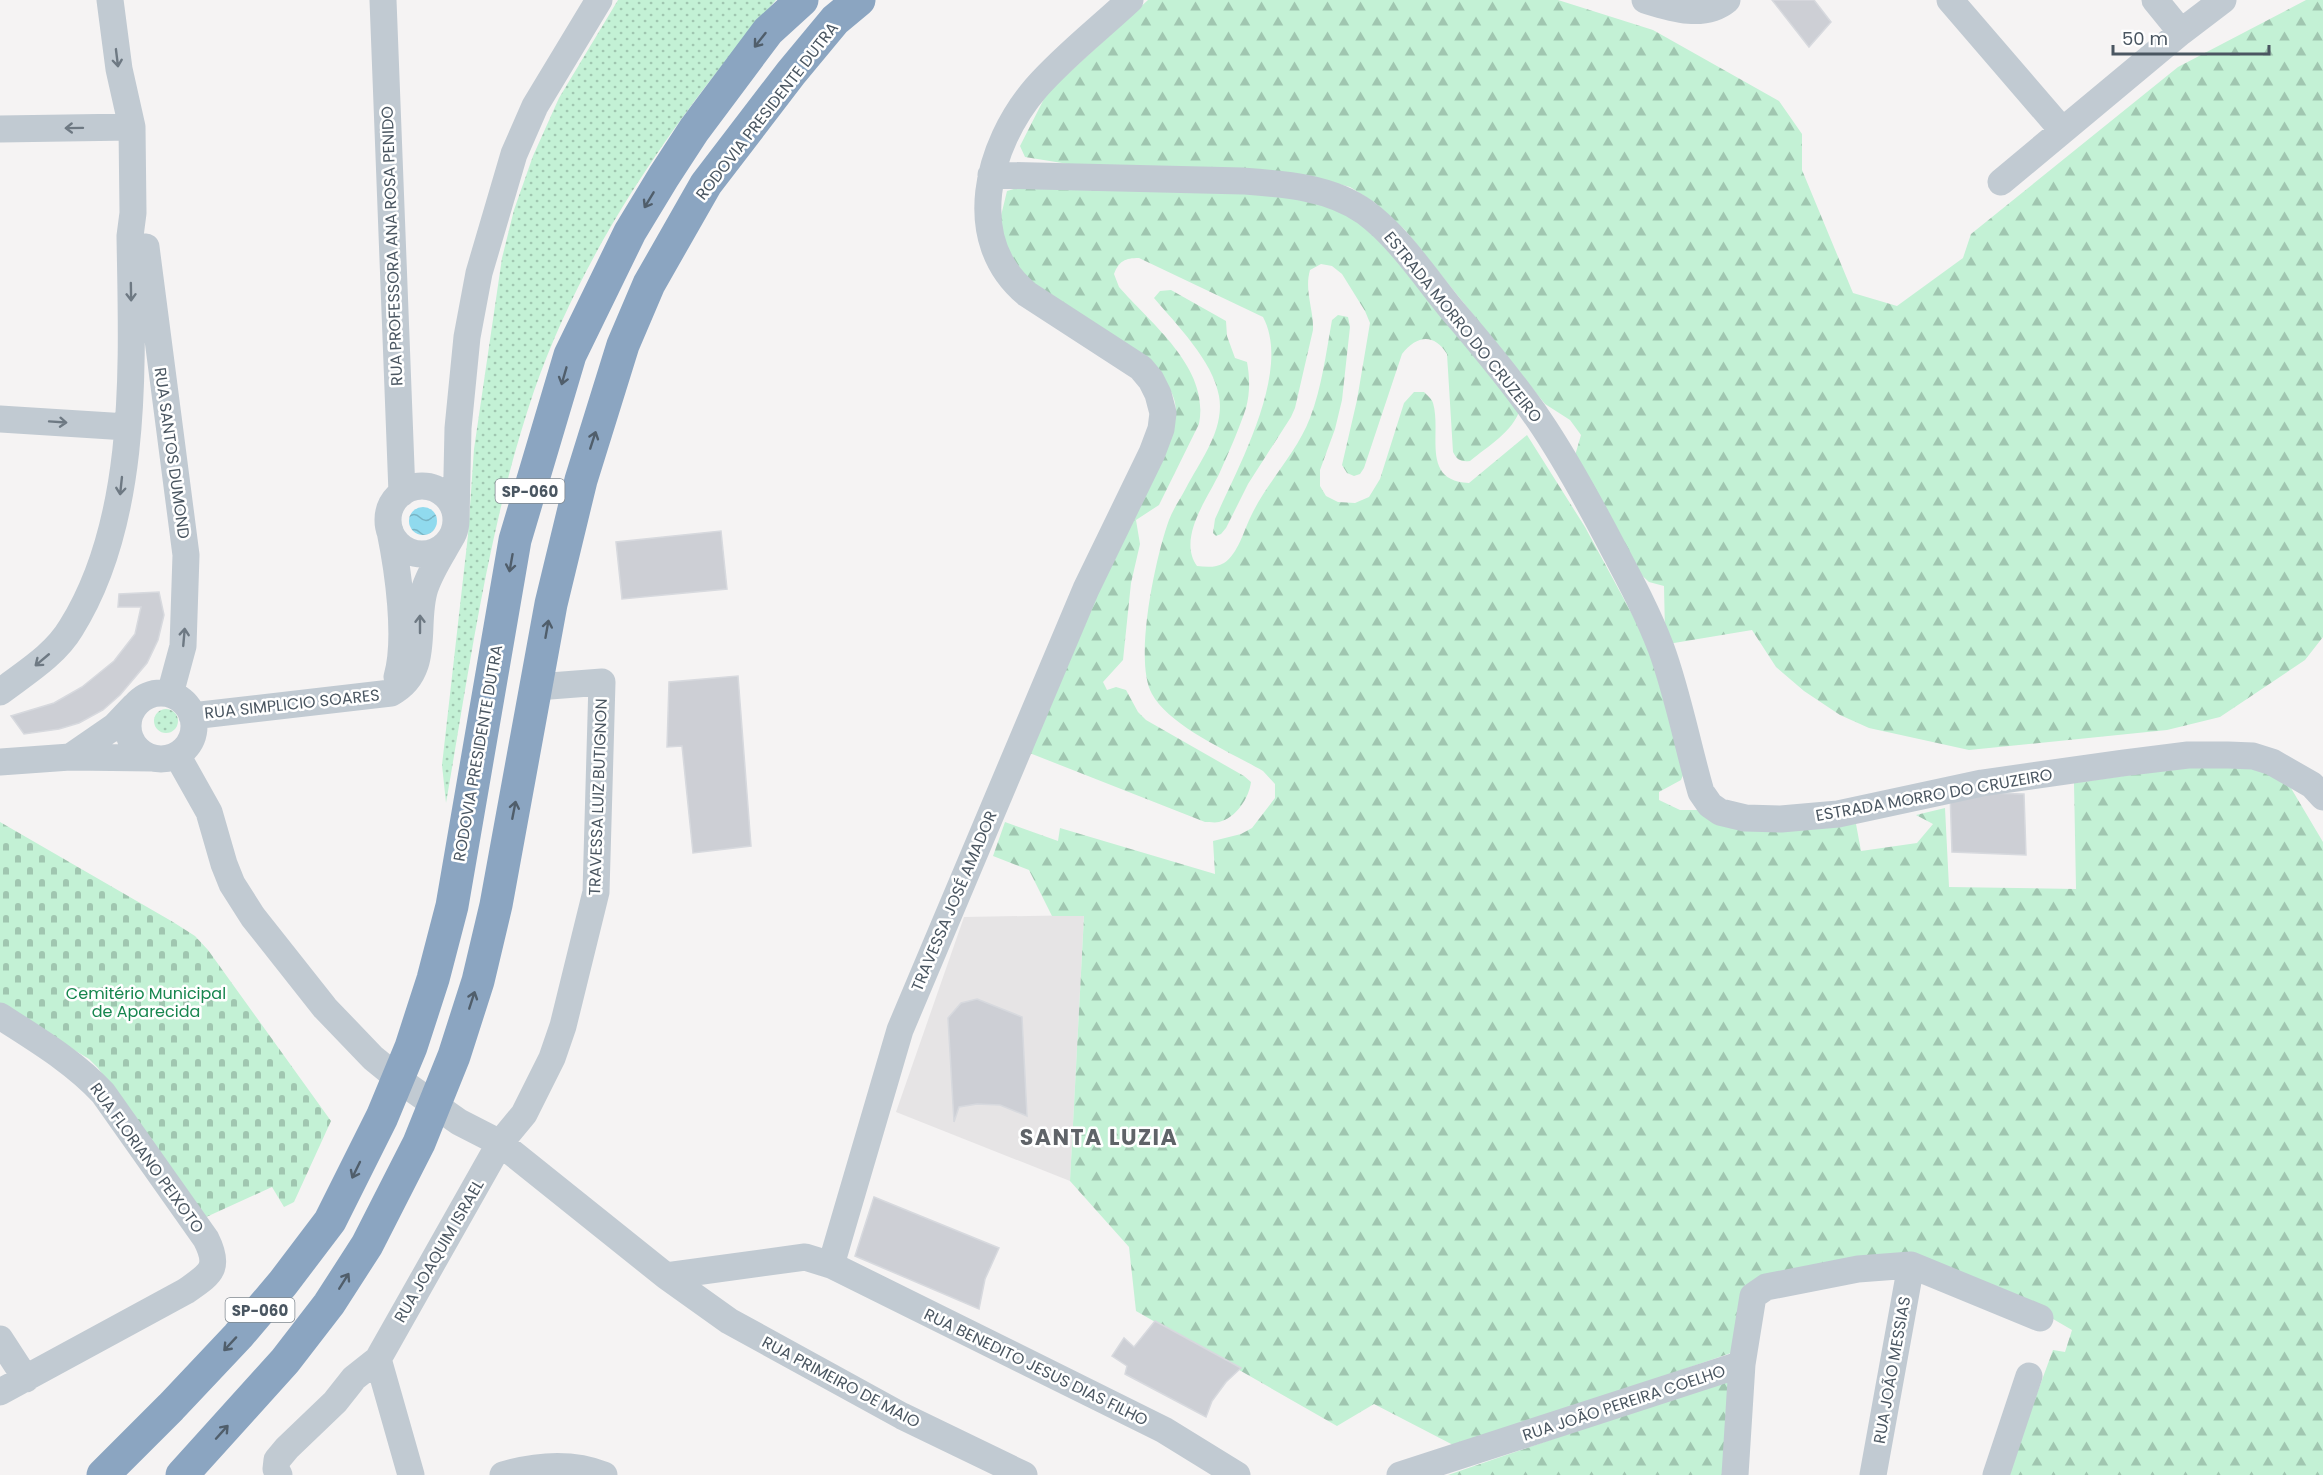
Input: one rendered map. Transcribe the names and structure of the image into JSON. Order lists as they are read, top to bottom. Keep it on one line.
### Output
{"streets":{"highway":["RODOVIA PRESIDENTE DUTRA","SP-060"],"street":["RUA PROFESSORA ANA ROSA PENIDO","ESTRADA MORRO DO CRUZEIRO","RUA SANTOS DUMOND","RUA SIMPLICIO SOARES","TRAVESSA LUIZ BUTIGNON","TRAVESSA JOSÉ AMADOR","RUA FLORIANO PEIXOTO","RUA JOAQUIM ISRAEL","RUA BENEDITO JESUS DIAS FILHO","RUA JOÃO MESSIAS","RUA PRIMEIRO DE MAIO","RUA JOÃO PEREIRA COELHO"]},"crossings":[["RODOVIA PRESIDENTE DUTRA","TRAVESSA LUIZ BUTIGNON"],["ESTRADA MORRO DO CRUZEIRO","TRAVESSA JOSÉ AMADOR"],["RUA SANTOS DUMOND","RUA SIMPLICIO SOARES"],["RUA SANTOS DUMOND","RUA PRIMEIRO DE MAIO"],["RUA SIMPLICIO SOARES","RUA PRIMEIRO DE MAIO"],["TRAVESSA LUIZ BUTIGNON","RUA JOAQUIM ISRAEL"],["TRAVESSA LUIZ BUTIGNON","RUA PRIMEIRO DE MAIO"],["TRAVESSA JOSÉ AMADOR","RUA BENEDITO JESUS DIAS FILHO"],["RUA JOAQUIM ISRAEL","RUA PRIMEIRO DE MAIO"]],"districts":["SANTA LUZIA"],"parks":["Cemitério Municipal de Aparecida"],"scale_bar":"50 m"}
